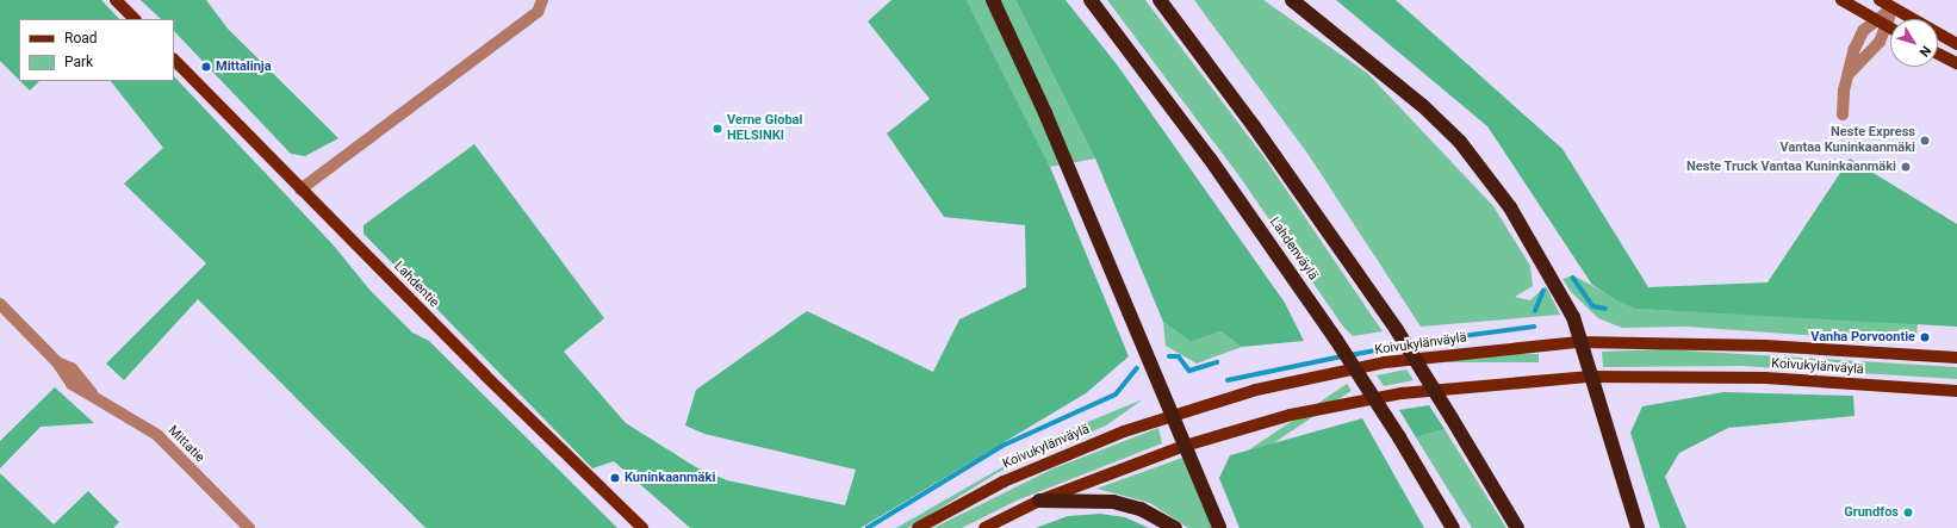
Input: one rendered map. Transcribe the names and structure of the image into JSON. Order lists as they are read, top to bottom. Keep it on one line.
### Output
{"streets":{"highway":["Lahdenväylä"],"main road":["Lahdentie","Koivukylänväylä"],"street":["Mittatie"]},"places":["Mittalinja","Verne Global HELSINKI","Neste Express Vantaa Kuninkaanmäki","Neste Truck Vantaa Kuninkaanmäki","Vanha Porvoontie","Kuninkaanmäki","Grundfos"],"legend":["Road","Park"],"north":"bottom right"}
